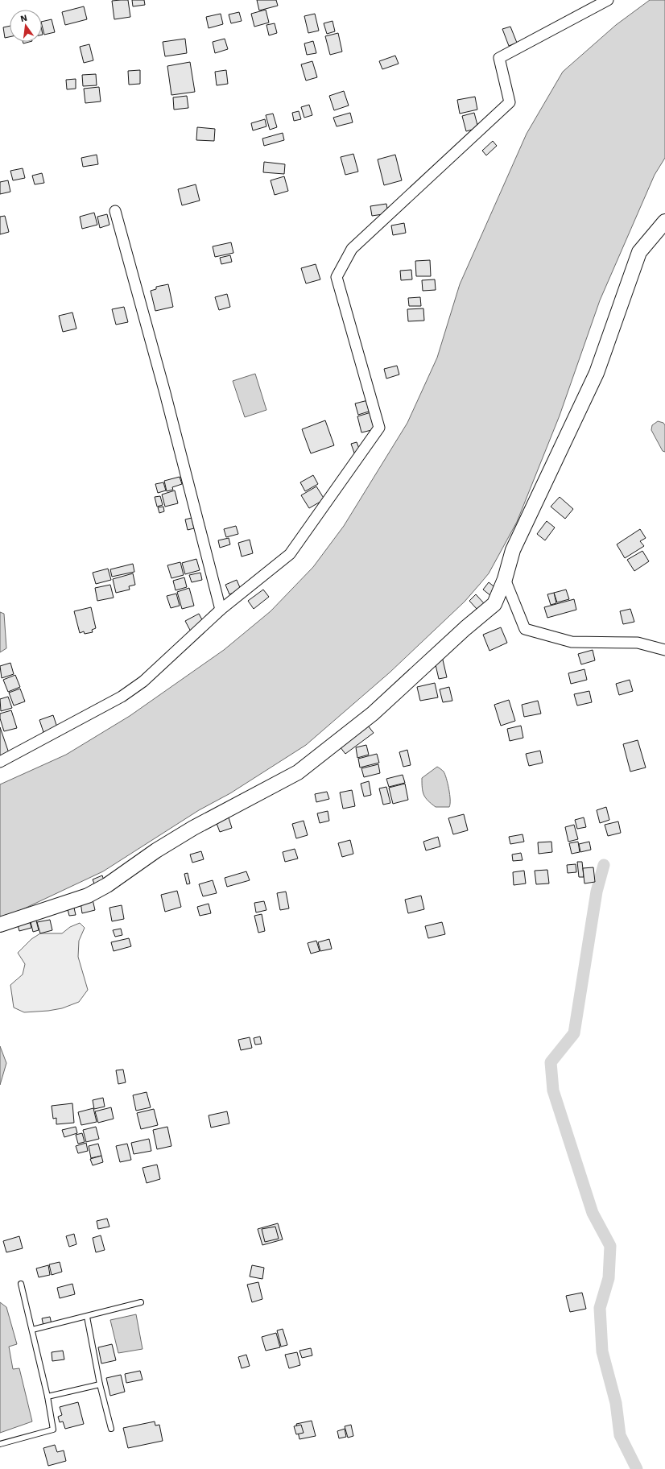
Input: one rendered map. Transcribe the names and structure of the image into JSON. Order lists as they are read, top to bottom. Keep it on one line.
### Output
{"north":"top"}
